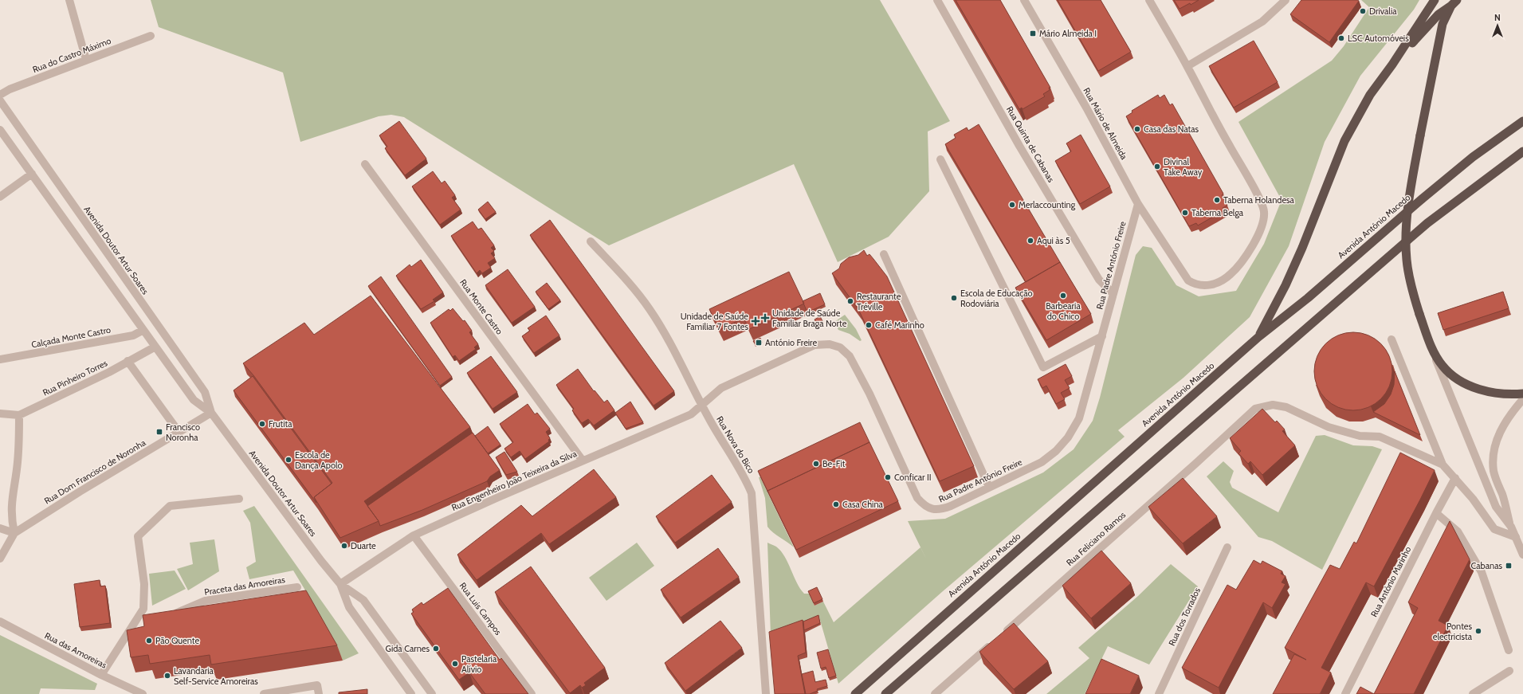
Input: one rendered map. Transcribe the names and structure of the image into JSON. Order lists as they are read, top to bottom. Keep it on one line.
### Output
{"streets":{"highway":["Avenida António Macedo"],"street":["Rua do Castro Máximo","Rua Mário de Almeida","Rua Quinta de Cabanas","Avenida Doutor Artur Soares","Rua Padre António Freire","Rua Monte Castro","Calçada Monte Castro","Rua Pinheiro Torres","Rua Nova do Bico","Rua Dom Francisco de Noronha","Rua Engenheiro João Teixeira da Silva","Rua Feliciano Ramos","Rua António Marinho","Praceta das Amoreiras","Rua Luis Campos","Rua dos Torrados","Rua das Amoreiras"]},"crossings":[["Rua Mário de Almeida","Rua Padre António Freire"],["Rua Quinta de Cabanas","Rua Padre António Freire"],["Avenida Doutor Artur Soares","Calçada Monte Castro"],["Avenida Doutor Artur Soares","Rua Pinheiro Torres"],["Avenida Doutor Artur Soares","Rua Dom Francisco de Noronha"],["Avenida Doutor Artur Soares","Rua Engenheiro João Teixeira da Silva"],["Rua Padre António Freire","Rua Nova do Bico"],["Rua Padre António Freire","Rua Engenheiro João Teixeira da Silva"],["Rua Monte Castro","Rua Engenheiro João Teixeira da Silva"],["Rua Nova do Bico","Rua Engenheiro João Teixeira da Silva"],["Rua Engenheiro João Teixeira da Silva","Rua Luis Campos"]],"places":{"other":["Drivalia","LSC Automóveis","Casa das Natas","Divinal Take Away","Taberna Holandesa","Merlaccounting","Taberna Belga","Aqui às 5","Barbearia do Chico","Escola de Educação Rodoviária","Restaurante Tréville","Café Marinho","Frutita","Escola de Dança Apolo","Be-Fit","Conficar II","Casa China","Duarte","Pontes electricista","Pão Quente","Gida Carnes","Pastelaria Alívio","Lavandaria Self-Service Amoreiras"],"transit":["Mário Almeida I","António Freire","Francisco Noronha","Cabanas"],"health":["Unidade de Saúde Familiar Braga Norte","Unidade de Saúde Familiar 7 Fontes"]},"north":"top"}
